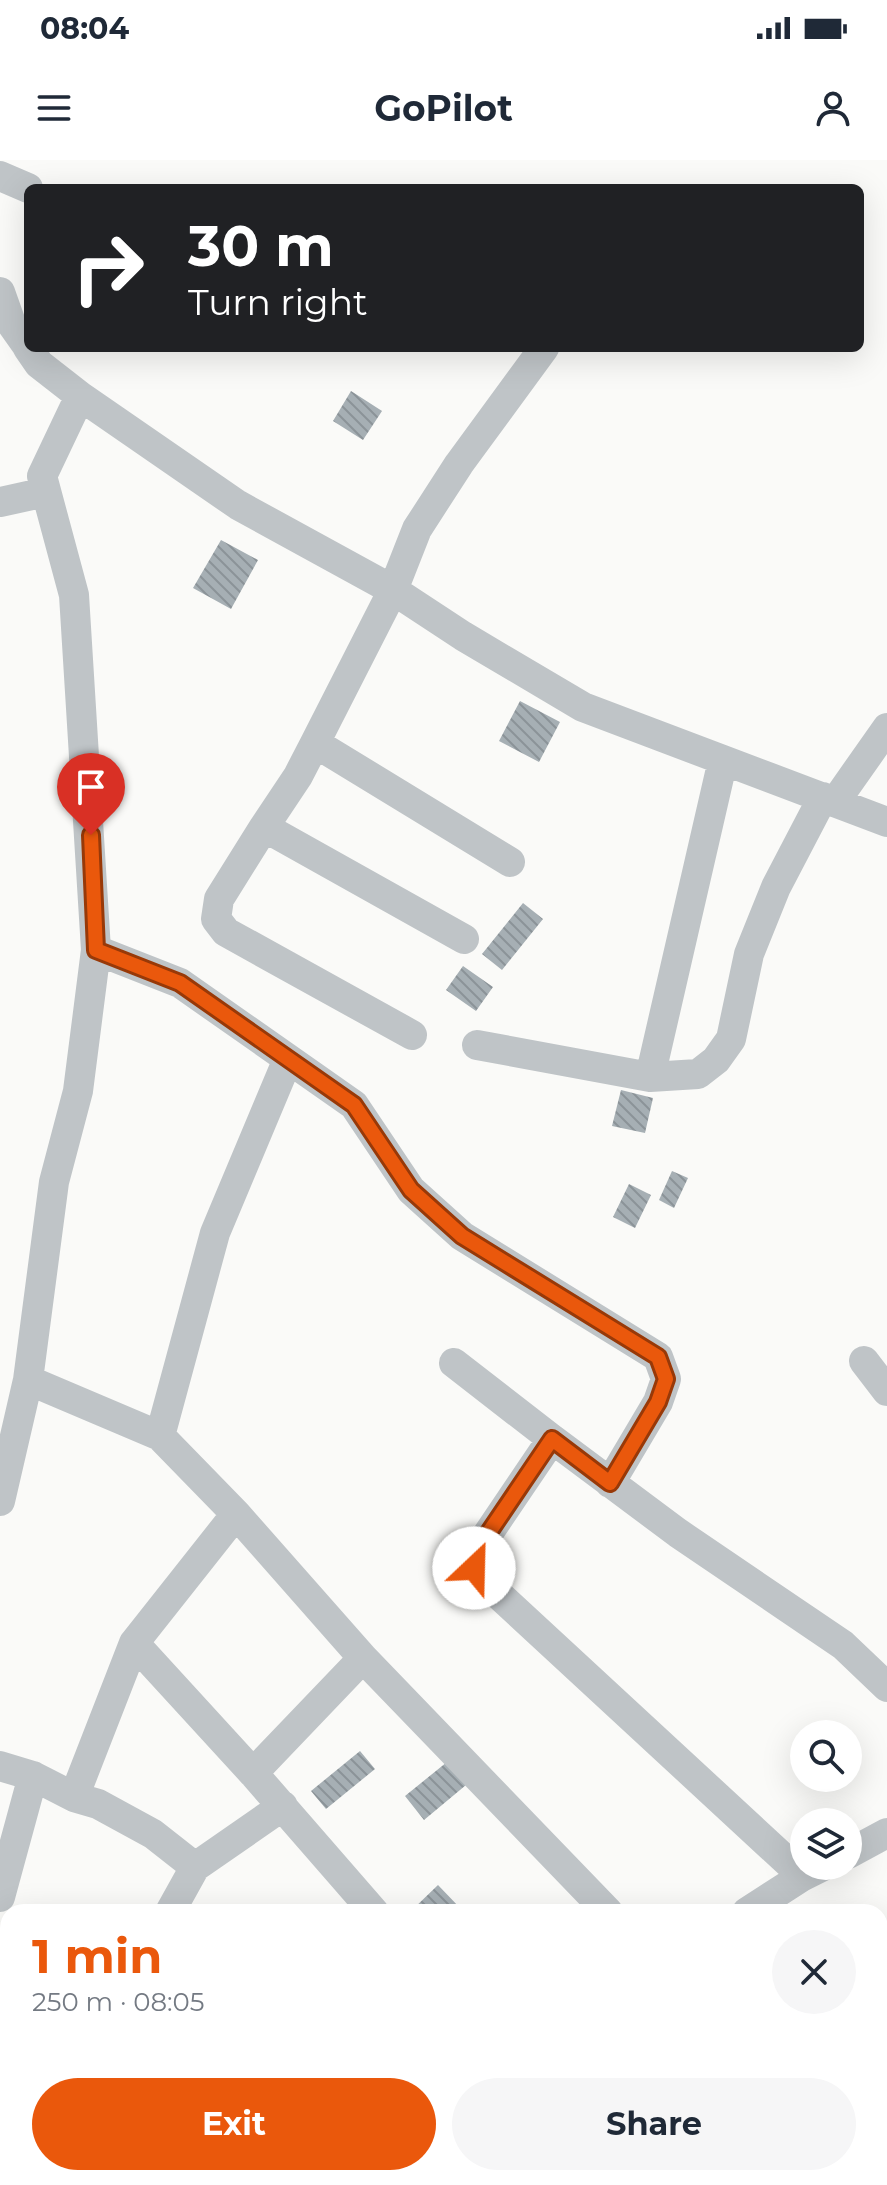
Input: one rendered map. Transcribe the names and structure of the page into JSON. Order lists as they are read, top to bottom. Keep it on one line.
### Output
{"page":{"status":"08:04","header":"GoPilot","turn":["30 m","Turn right"],"heading":["1 min","250 m · 08:05"],"buttons":["Exit","Share"]}}
